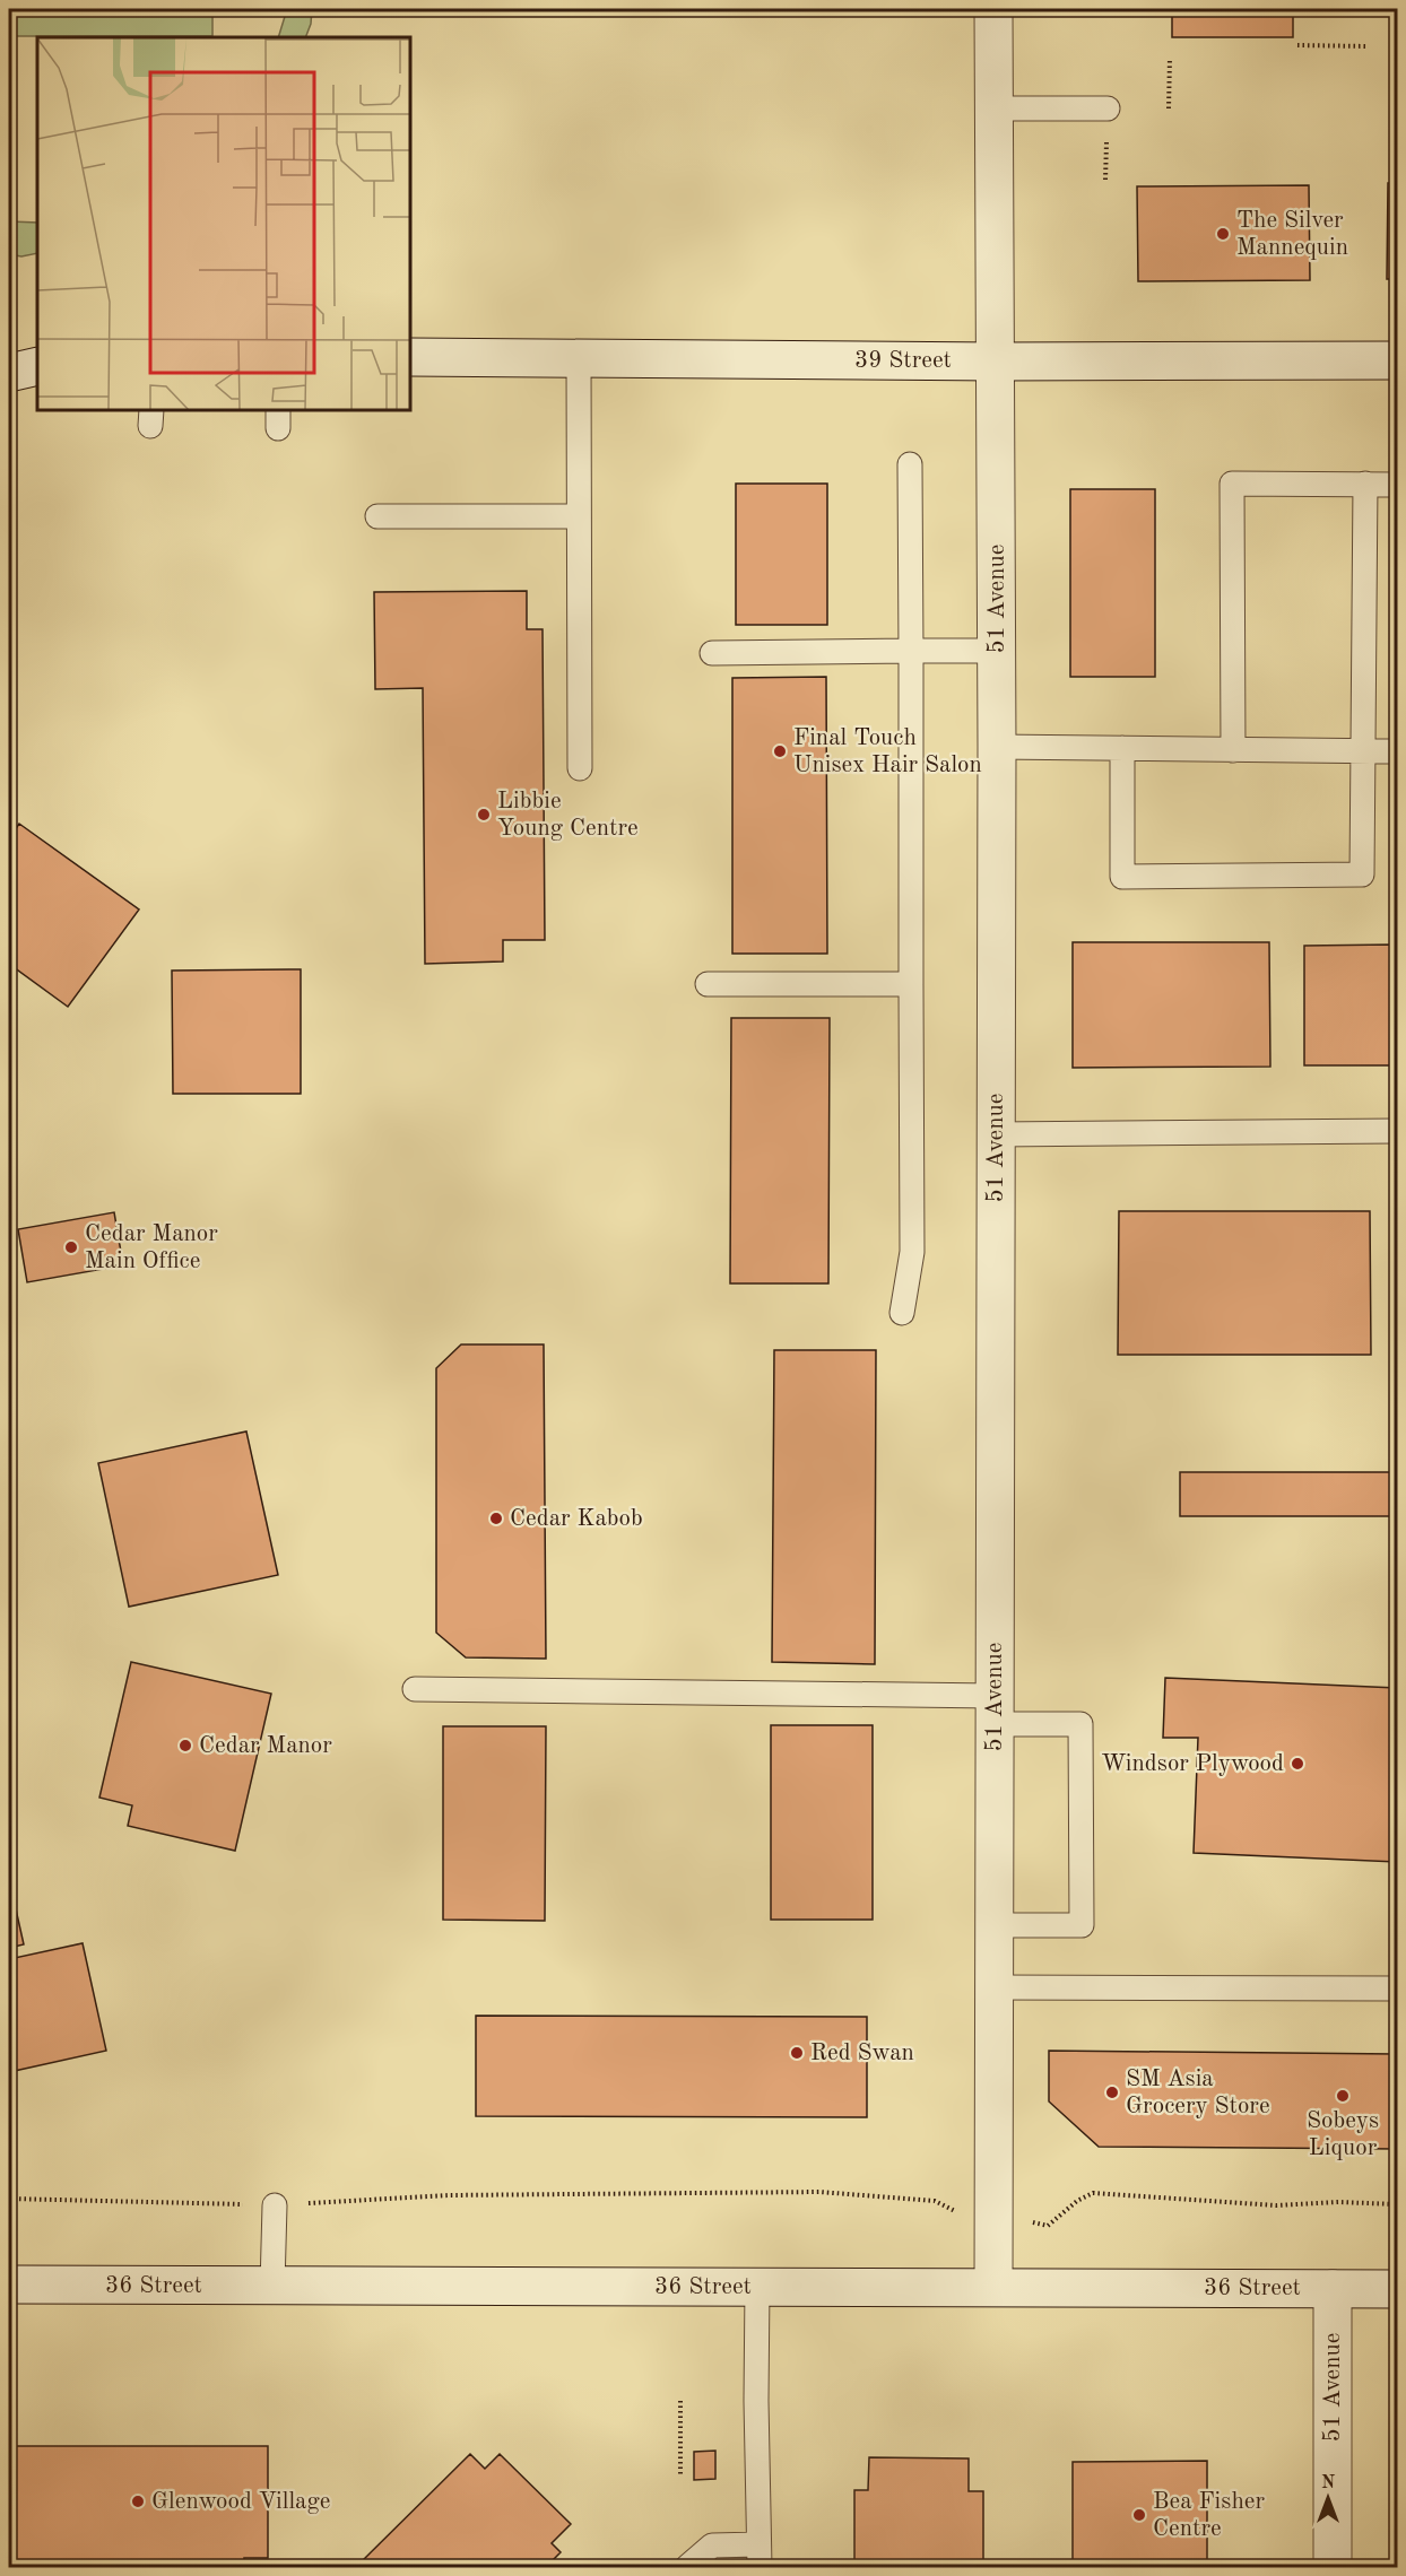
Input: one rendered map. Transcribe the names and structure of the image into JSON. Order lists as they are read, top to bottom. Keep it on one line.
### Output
{"streets":{"street":["39 Street","51 Avenue","36 Street"]},"crossings":[["39 Street","51 Avenue"],["51 Avenue","36 Street"]],"places":["The Silver Mannequin","Final Touch Unisex Hair Salon","Libbie Young Centre","Cedar Manor Main Office","Cedar Kabob","Cedar Manor","Windsor Plywood","Red Swan","SM Asia Grocery Store","Sobeys Liquor","Glenwood Village","Bea Fisher Centre"],"north":"top"}
